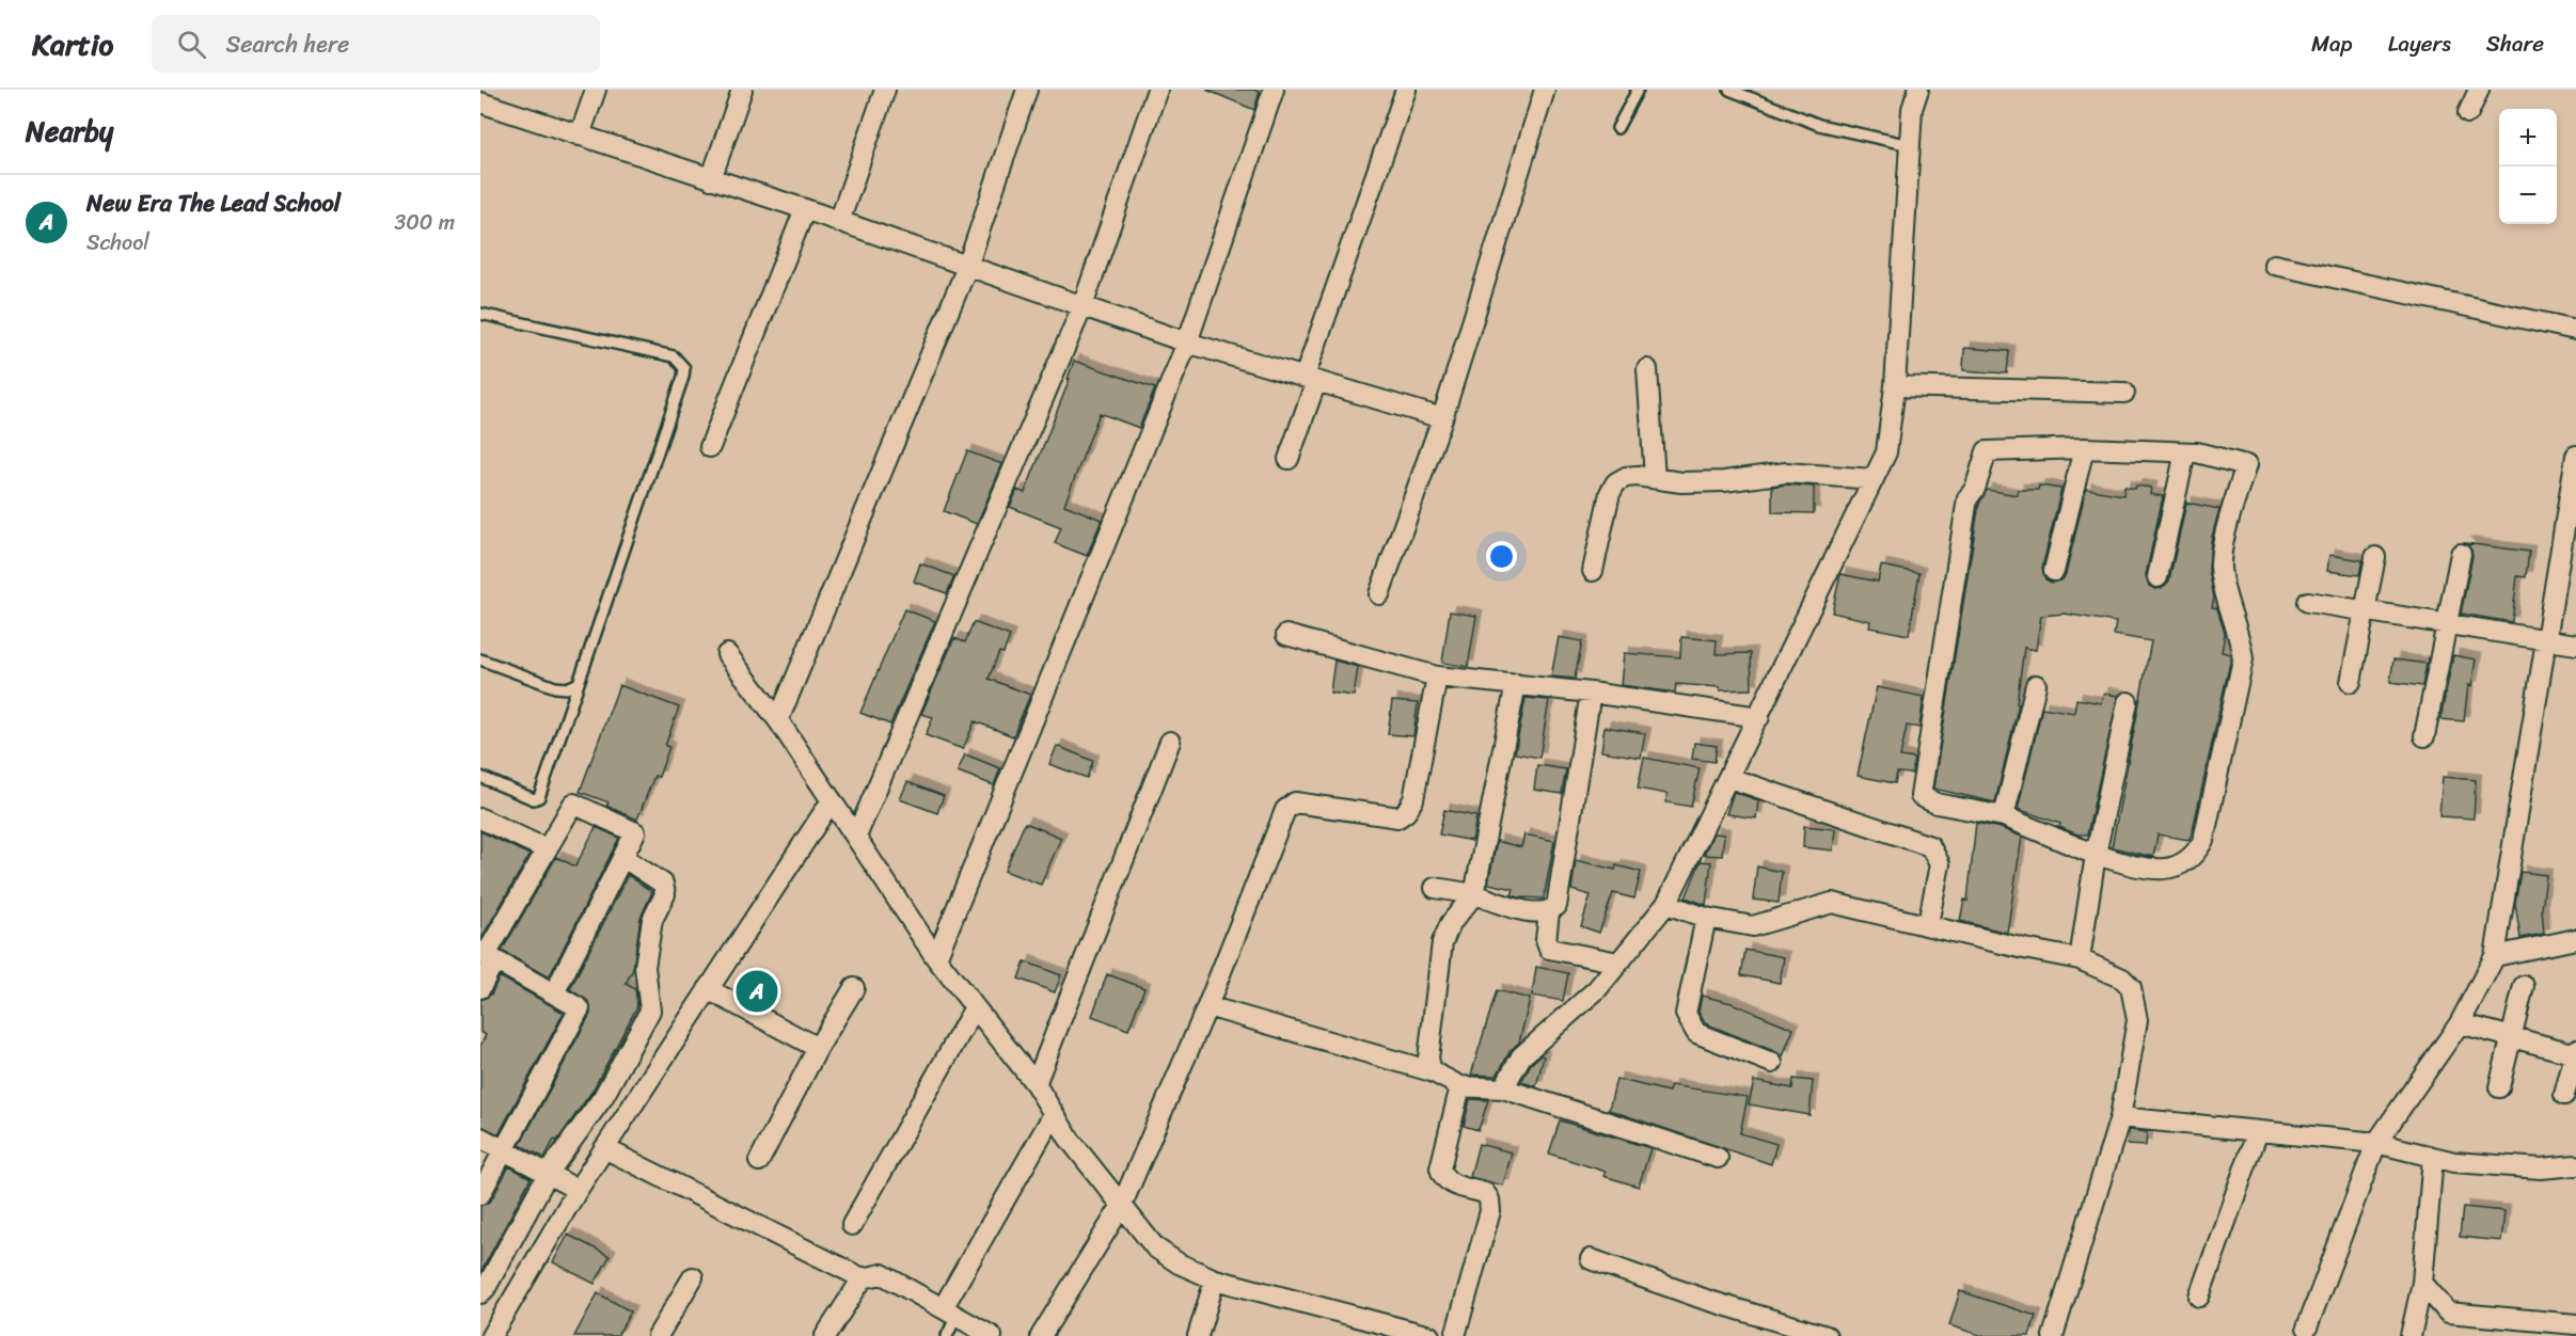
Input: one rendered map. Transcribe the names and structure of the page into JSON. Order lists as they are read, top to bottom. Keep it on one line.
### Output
{"page":{"header":"Kartio","search":"Search here","nav":["Map","Layers","Share"],"heading":"Nearby","map_buttons":["+","−"],"list":[{"mark":"A","name":"New Era The Lead School","note":"School","value":"300 m"}],"pins":"A"}}
